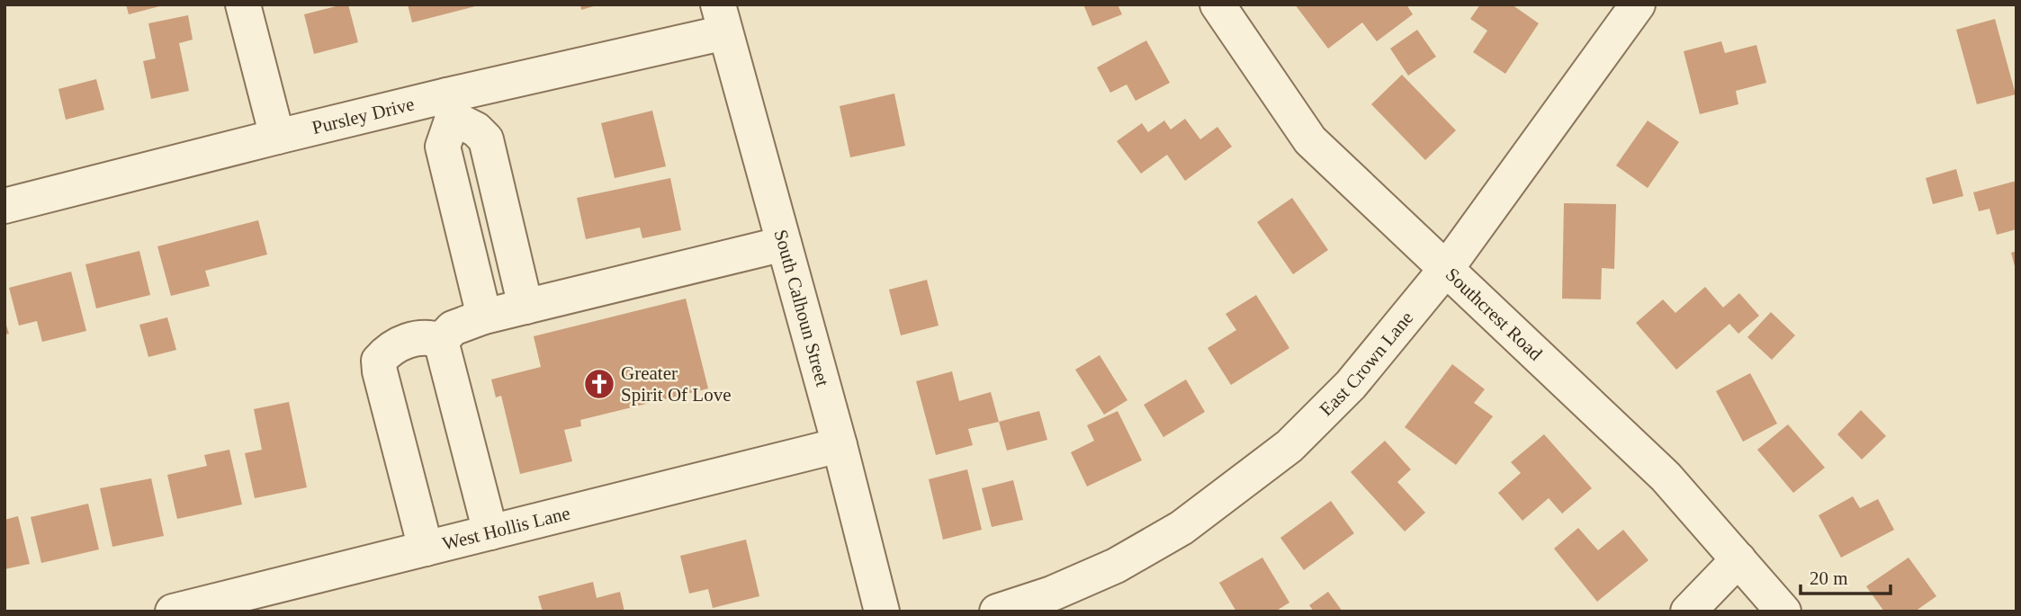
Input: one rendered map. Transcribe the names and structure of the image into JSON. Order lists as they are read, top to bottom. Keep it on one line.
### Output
{"streets":{"street":["Pursley Drive","South Calhoun Street","Southcrest Road","East Crown Lane","West Hollis Lane"]},"crossings":[["Pursley Drive","South Calhoun Street"],["South Calhoun Street","West Hollis Lane"],["Southcrest Road","East Crown Lane"]],"places":{"church":["Greater Spirit Of Love"]},"scale_bar":"20 m"}
